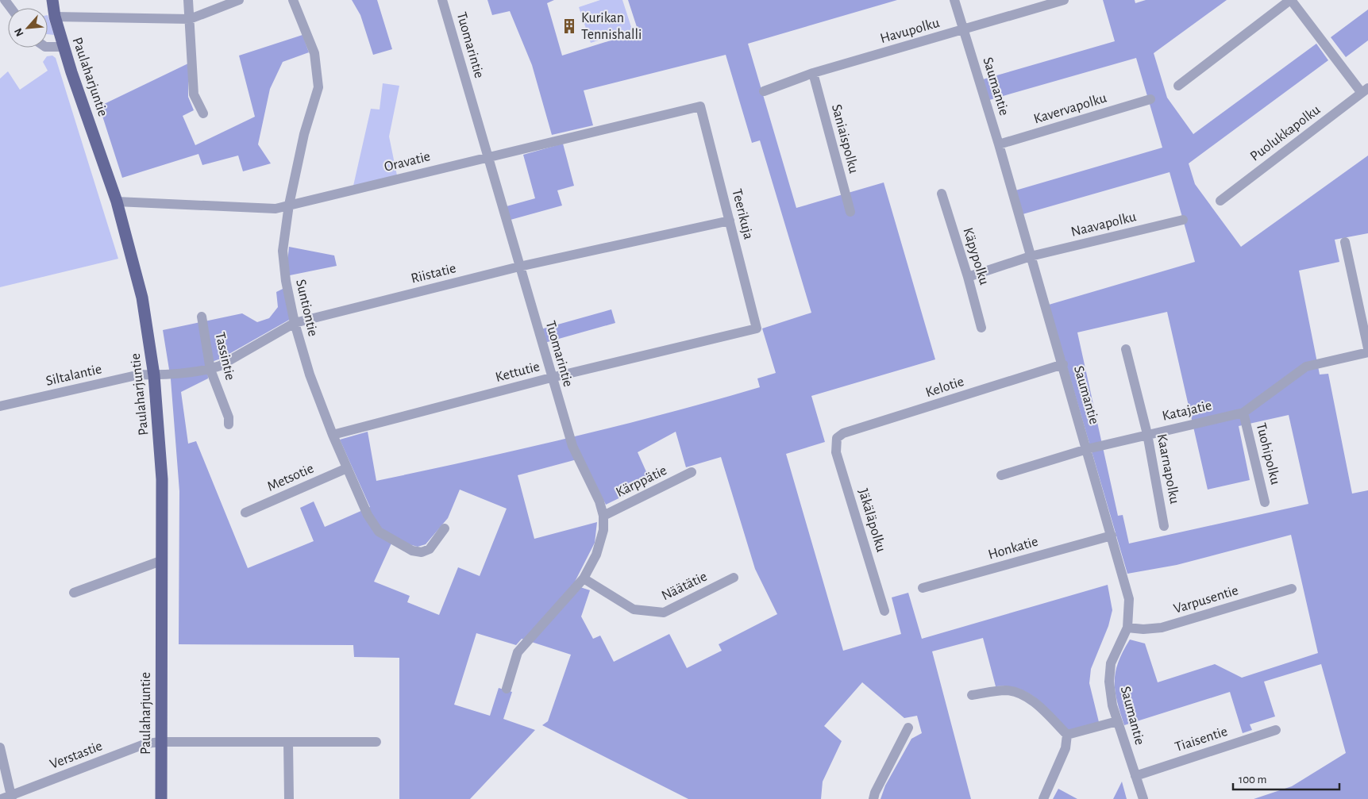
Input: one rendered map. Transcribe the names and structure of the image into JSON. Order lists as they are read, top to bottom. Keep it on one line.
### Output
{"streets":{"main road":["Paulaharjuntie"],"street":["Havupolku","Tuomarintie","Saumantie","Kavervapolku","Puolukkapolku","Saniaispolku","Oravatie","Teerikuja","Naavapolku","Käpypolku","Riistatie","Suntiontie","Tassintie","Kettutie","Siltalantie","Kelotie","Katajatie","Tuohipolku","Kaarnapolku","Metsotie","Kärppätie","Jäkäläpolku","Honkatie","Näätätie","Varpusentie","Tiaisentie","Verstastie"]},"crossings":[["Havupolku","Saumantie"],["Havupolku","Saniaispolku"],["Tuomarintie","Oravatie"],["Tuomarintie","Riistatie"],["Tuomarintie","Kettutie"],["Tuomarintie","Kärppätie"],["Tuomarintie","Näätätie"],["Paulaharjuntie","Oravatie"],["Paulaharjuntie","Riistatie"],["Paulaharjuntie","Siltalantie"],["Paulaharjuntie","Verstastie"],["Saumantie","Kavervapolku"],["Saumantie","Naavapolku"],["Saumantie","Kelotie"],["Saumantie","Katajatie"],["Saumantie","Honkatie"],["Saumantie","Varpusentie"],["Saumantie","Tiaisentie"],["Oravatie","Teerikuja"],["Oravatie","Suntiontie"],["Teerikuja","Riistatie"],["Teerikuja","Kettutie"],["Naavapolku","Käpypolku"],["Riistatie","Suntiontie"],["Riistatie","Tassintie"],["Riistatie","Siltalantie"],["Suntiontie","Kettutie"],["Suntiontie","Metsotie"],["Kelotie","Jäkäläpolku"],["Katajatie","Tuohipolku"],["Katajatie","Kaarnapolku"]],"places":{"building":["Kurikan Tennishalli"]},"scale_bar":"100 m","north":"bottom left"}
